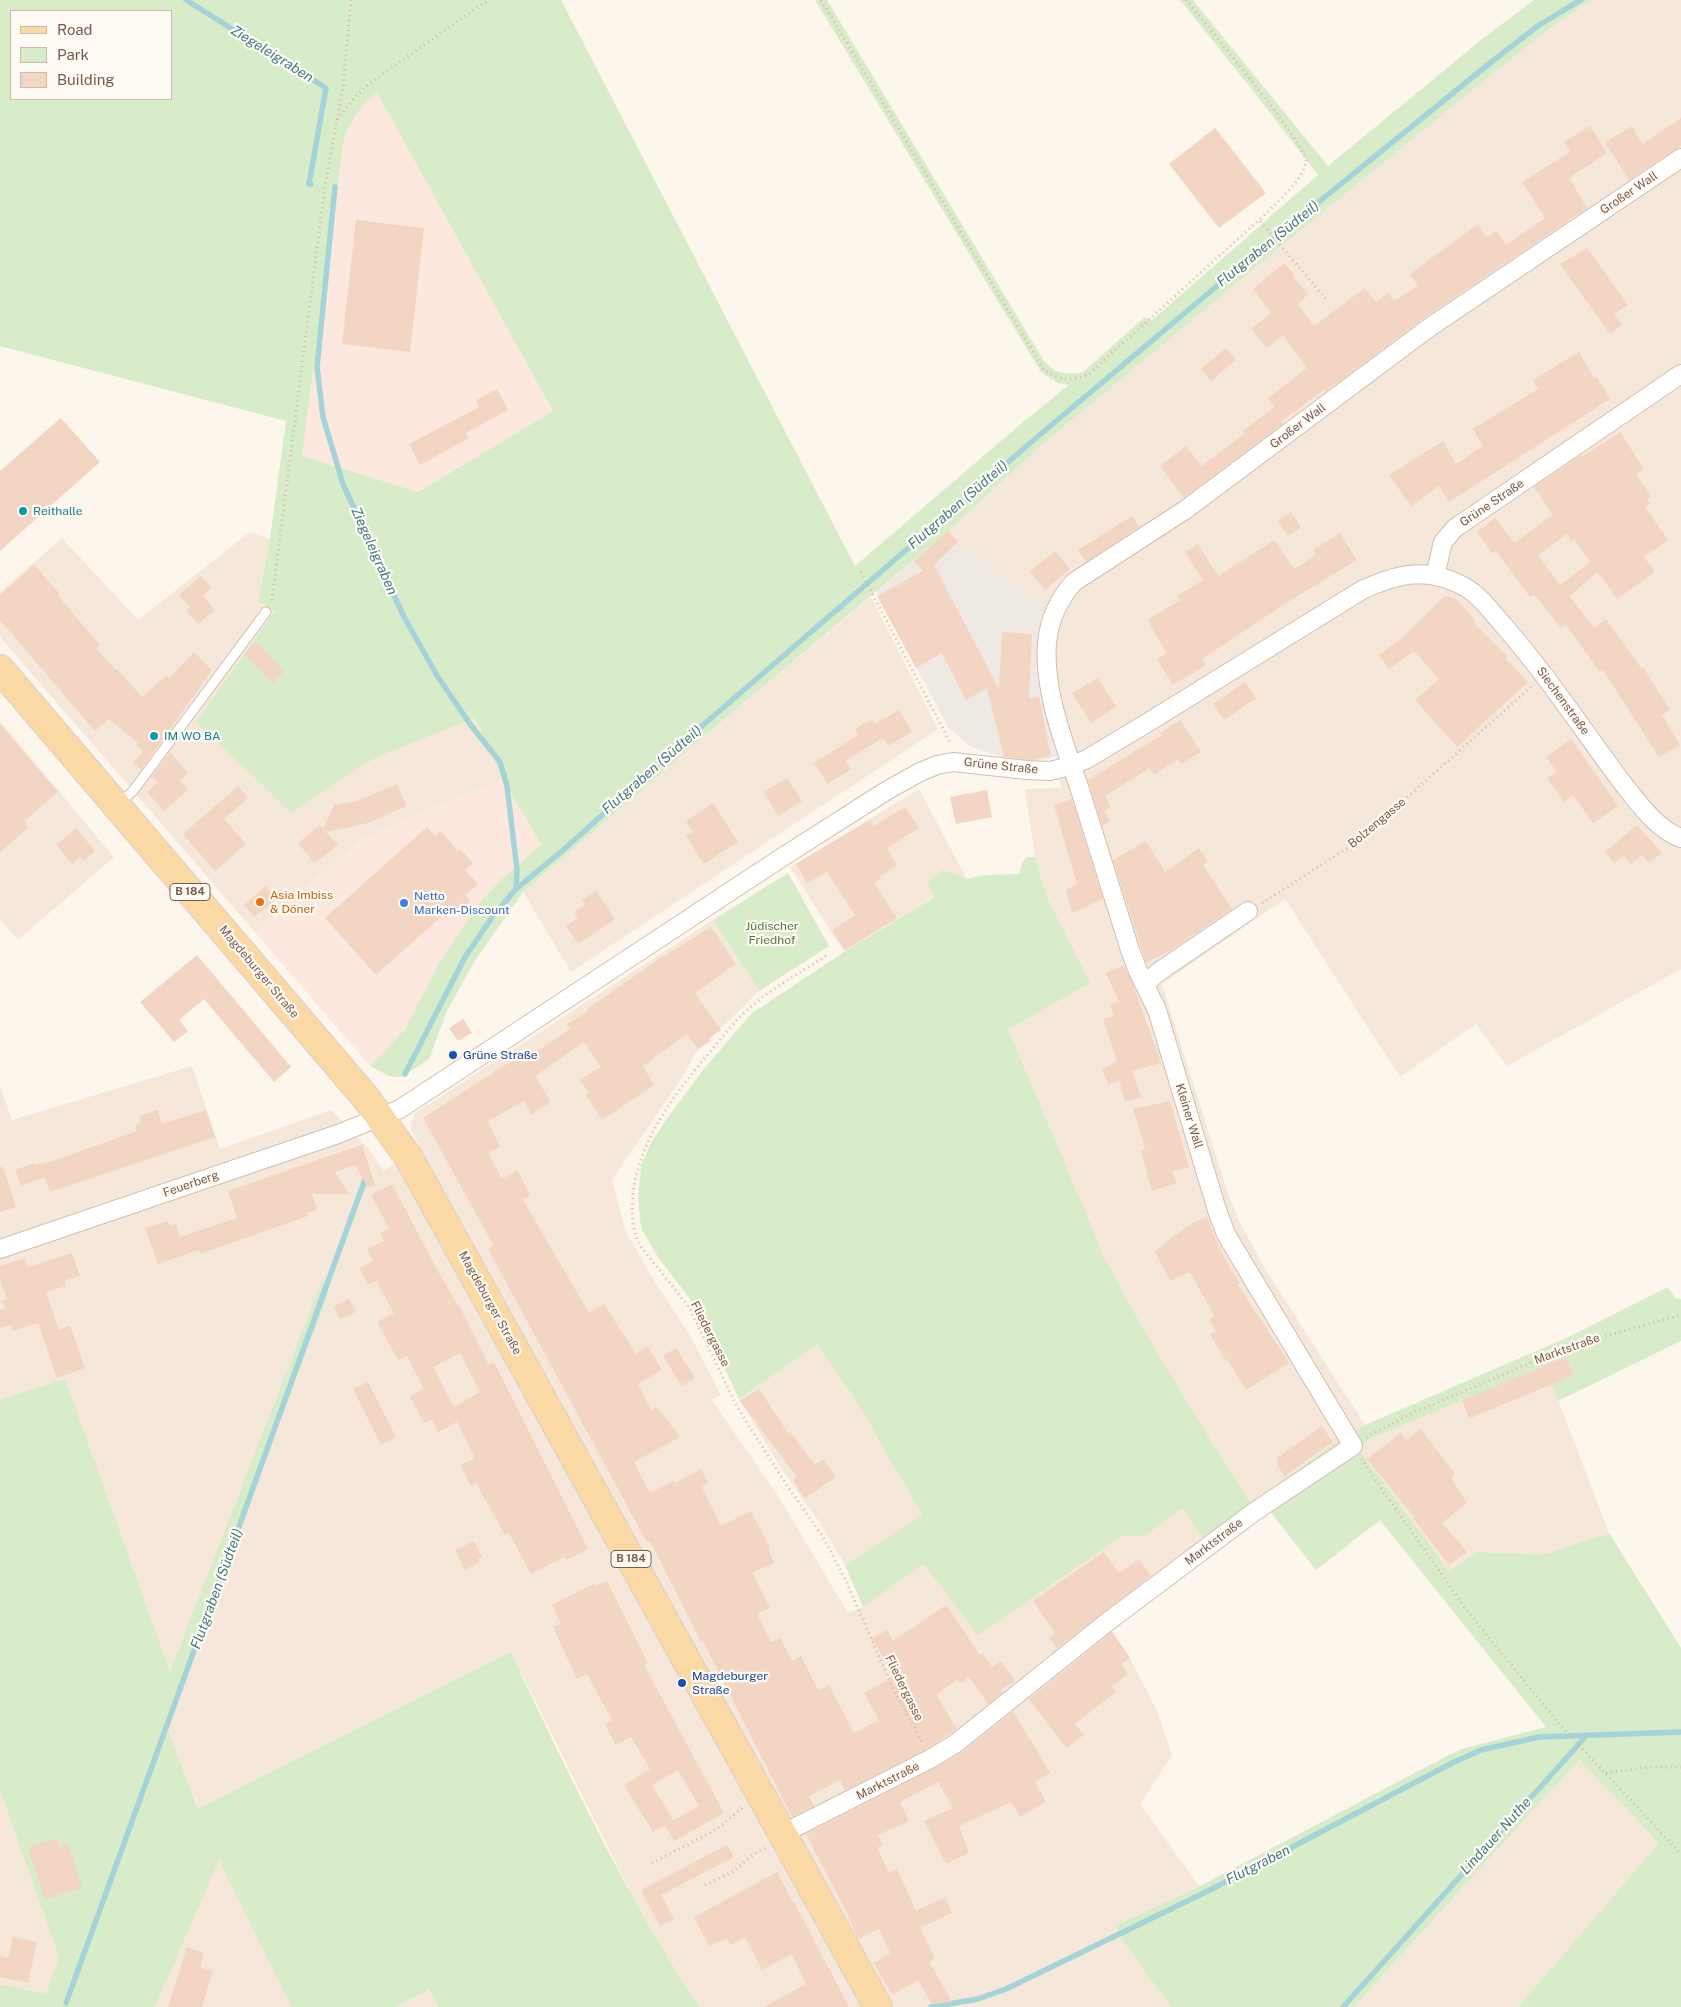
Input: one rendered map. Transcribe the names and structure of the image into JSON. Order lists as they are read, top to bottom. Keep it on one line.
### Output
{"streets":{"main road":["B 184","Magdeburger Straße"],"street":["Großer Wall","Grüne Straße","Siechenstraße","Kleiner Wall","Feuerberg","Marktstraße"],"path":["Bolzengasse","Fliedergasse"]},"crossings":[["Großer Wall","Grüne Straße"],["Großer Wall","Kleiner Wall"],["Grüne Straße","Siechenstraße"],["Grüne Straße","Magdeburger Straße"],["Grüne Straße","Kleiner Wall"],["Grüne Straße","Feuerberg"],["Siechenstraße","Bolzengasse"],["Magdeburger Straße","Feuerberg"],["Magdeburger Straße","Marktstraße"],["Kleiner Wall","Marktstraße"],["Fliedergasse","Marktstraße"]],"water":["Ziegeleigraben","Flutgraben (Südteil)","Lindauer Nuthe","Flutgraben"],"parks":["Jüdischer Friedhof"],"places":["Reithalle","IM WO BA","Asia Imbiss & Döner","Netto Marken-Discount","Grüne Straße","Magdeburger Straße"],"legend":["Road","Park","Building"]}
